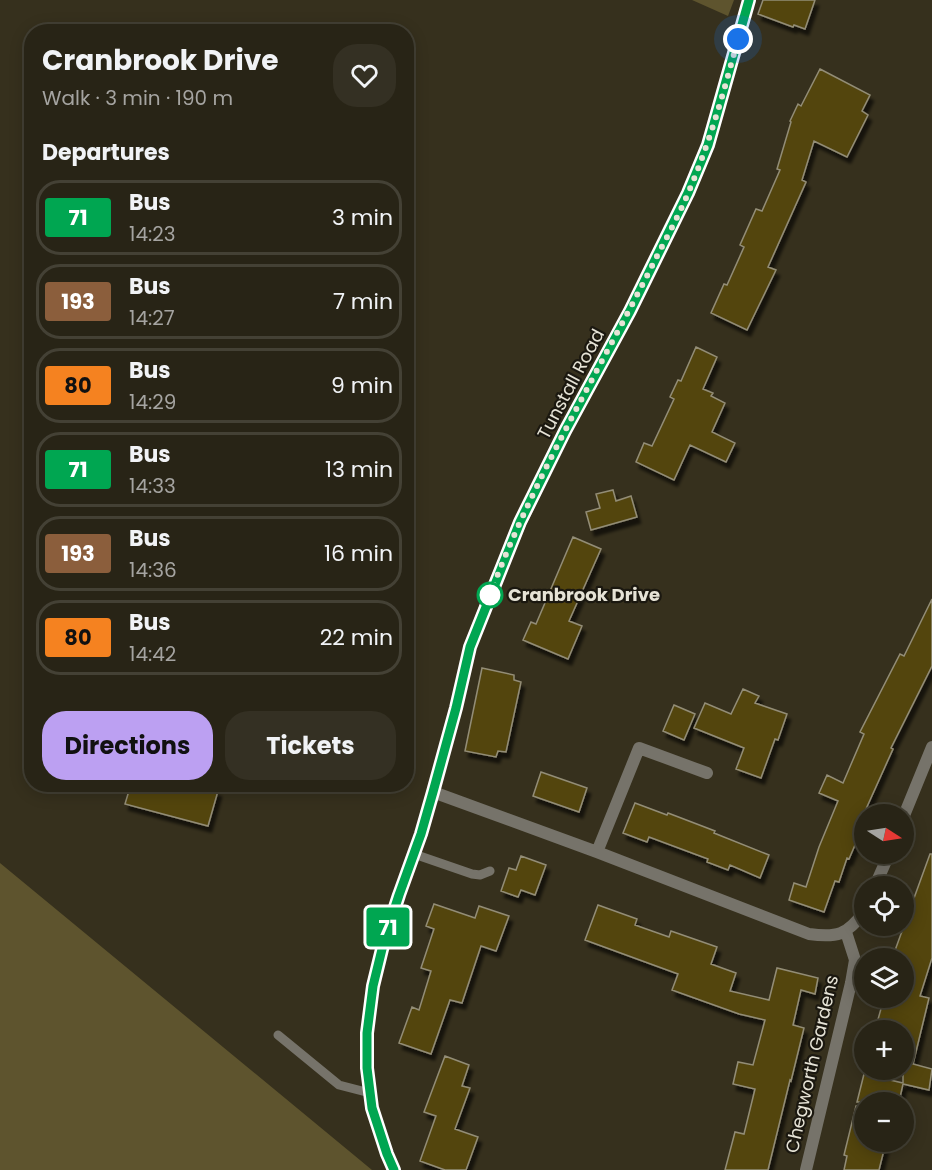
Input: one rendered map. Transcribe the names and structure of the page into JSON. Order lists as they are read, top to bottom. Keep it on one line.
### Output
{"streets":{"street":["Tunstall Road","Chegworth Gardens"]},"places":["Cranbrook Drive"],"lines":["bus line 71"],"north":"right","page":{"on_map":"71","heading":[["Cranbrook Drive","Walk · 3 min · 190 m"],"Departures"],"list":[{"mark":"71","name":"Bus","note":"14:23","value":"3 min"},{"mark":"193","name":"Bus","note":"14:27","value":"7 min"},{"mark":"80","name":"Bus","note":"14:29","value":"9 min"},{"mark":"71","name":"Bus","note":"14:33","value":"13 min"},{"mark":"193","name":"Bus","note":"14:36","value":"16 min"},{"mark":"80","name":"Bus","note":"14:42","value":"22 min"}],"buttons":["Directions","Tickets"],"map_buttons":["+","−"]}}
